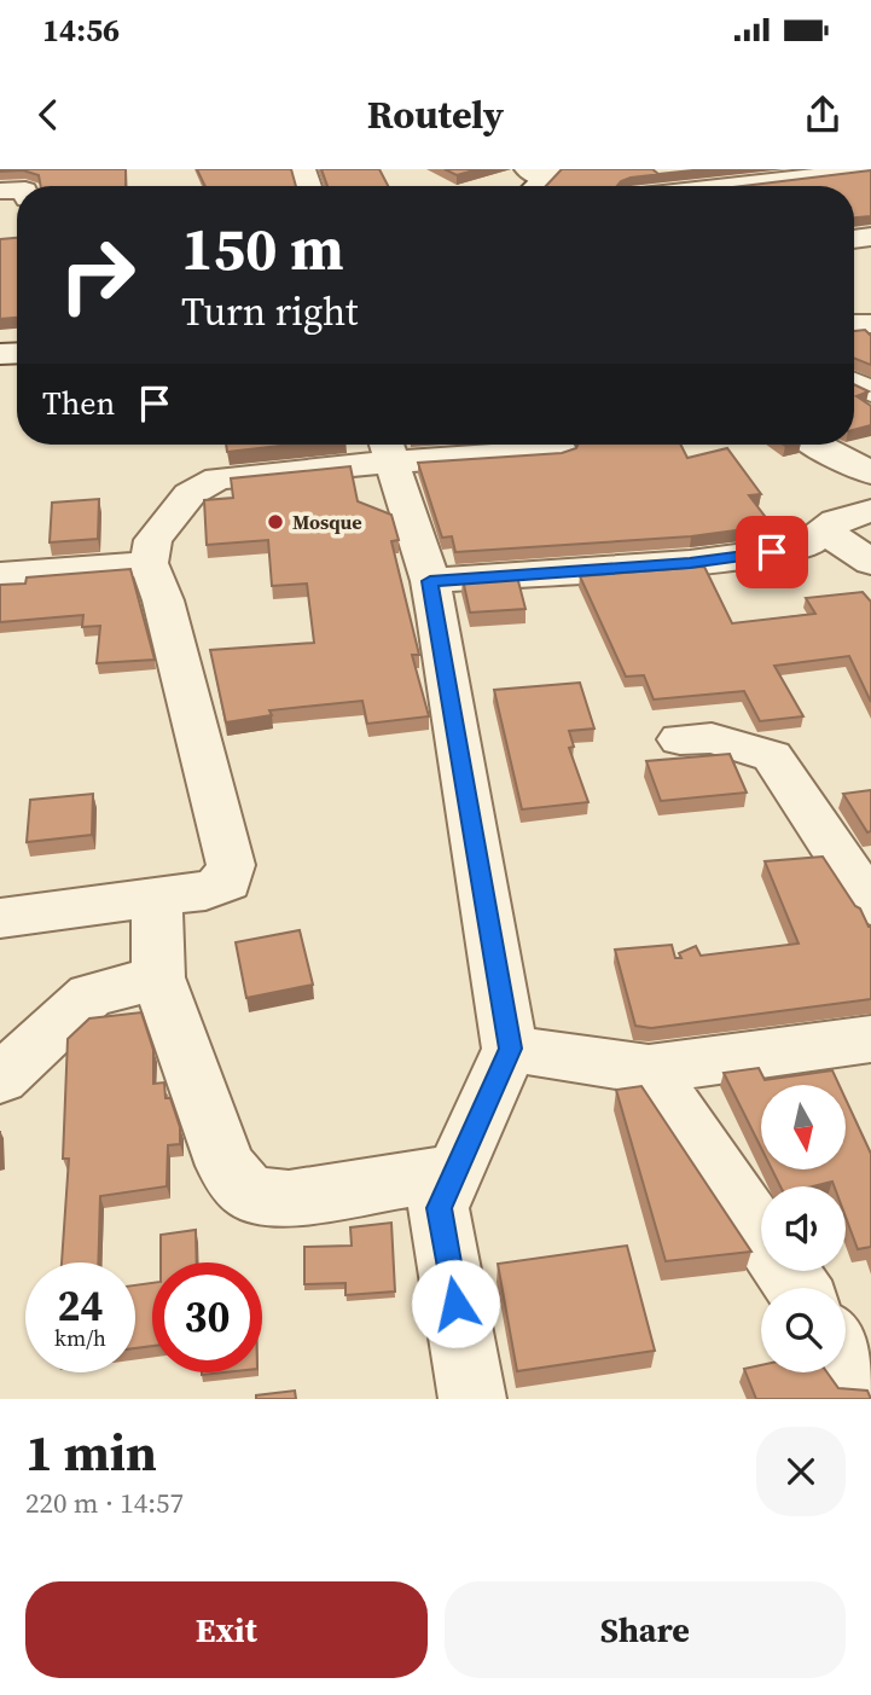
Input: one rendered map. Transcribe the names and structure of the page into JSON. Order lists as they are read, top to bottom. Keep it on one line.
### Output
{"places":["Mosque"],"north":"bottom","page":{"status":"14:56","header":"Routely","turn":["150 m","Turn right"],"then":"Then","speed":"24 km/h","limit":"30","heading":["1 min","220 m · 14:57"],"buttons":["Exit","Share"]}}
